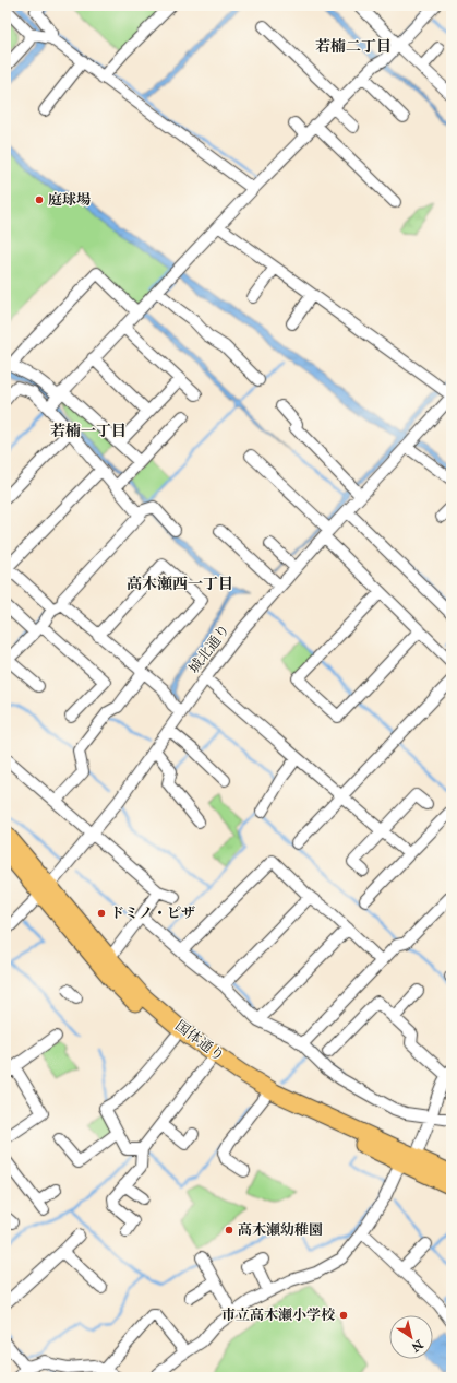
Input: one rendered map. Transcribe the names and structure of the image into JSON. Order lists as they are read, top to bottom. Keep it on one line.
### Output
{"streets":{"highway":["国体通り"],"street":["城北通り"]},"crossings":[["城北通り","国体通り"]],"districts":["若楠二丁目","若楠一丁目","高木瀬西一丁目"],"places":["庭球場","ドミノ・ピザ","高木瀬幼稚園","市立高木瀬小学校"],"north":"bottom right"}
